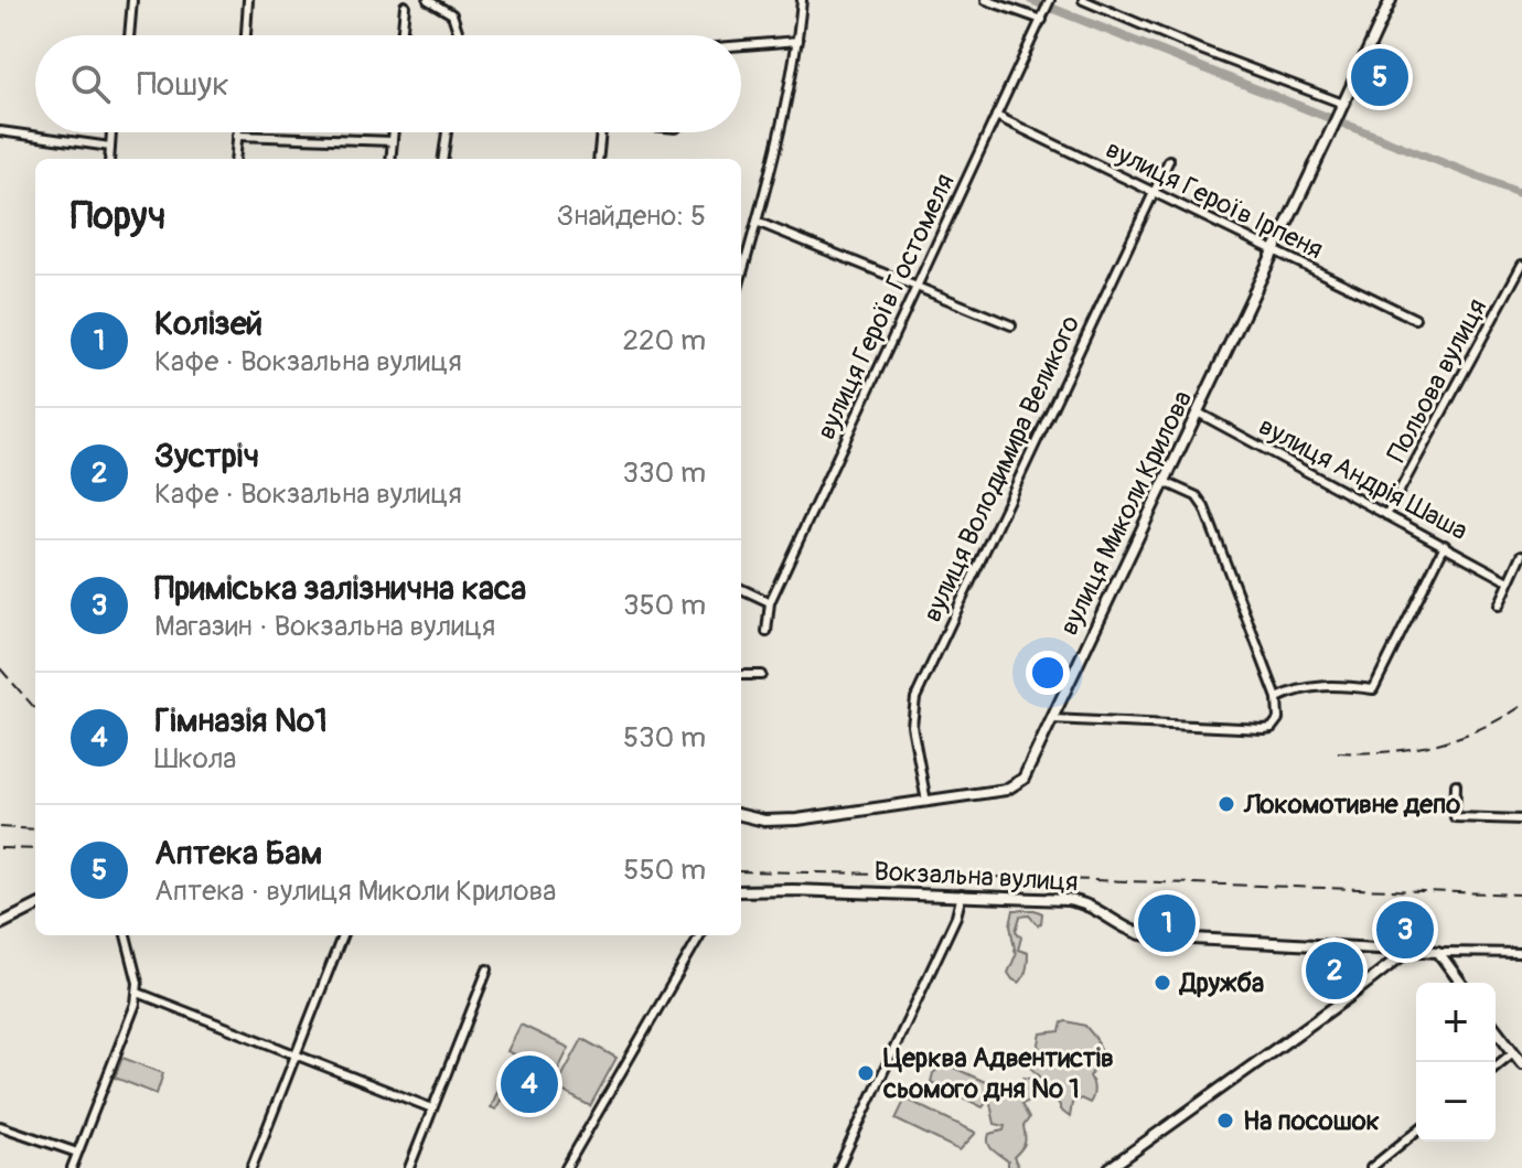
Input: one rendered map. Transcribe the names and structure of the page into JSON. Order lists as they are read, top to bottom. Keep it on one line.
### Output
{"streets":{"street":["вулиця Героїв Ірпеня","вулиця Героїв Гостомеля","Польова вулиця","вулиця Володимира Великого","вулиця Андрія Шаша","вулиця Миколи Крилова","Вокзальна вулиця"]},"crossings":[["вулиця Героїв Ірпеня","вулиця Героїв Гостомеля"],["вулиця Героїв Ірпеня","вулиця Володимира Великого"],["вулиця Героїв Ірпеня","вулиця Миколи Крилова"],["Польова вулиця","вулиця Андрія Шаша"],["вулиця Володимира Великого","вулиця Миколи Крилова"],["вулиця Андрія Шаша","вулиця Миколи Крилова"]],"places":["Локомотивне депо","Дружба","Церква Адвентистів сьомого дня № 1","На посошок"],"page":{"search":"Пошук","pins":["5","1","3","2","4"],"heading":["Поруч","Знайдено: 5"],"list":[{"mark":"1","name":"Колізей","note":"Кафе · Вокзальна вулиця","value":"220 m"},{"mark":"2","name":"Зустріч","note":"Кафе · Вокзальна вулиця","value":"330 m"},{"mark":"3","name":"Приміська залізнична каса","note":"Магазин · Вокзальна вулиця","value":"350 m"},{"mark":"4","name":"Гімназія №1","note":"Школа","value":"530 m"},{"mark":"5","name":"Аптека Бам","note":"Аптека · вулиця Миколи Крилова","value":"550 m"}],"map_buttons":["+","−"]}}
